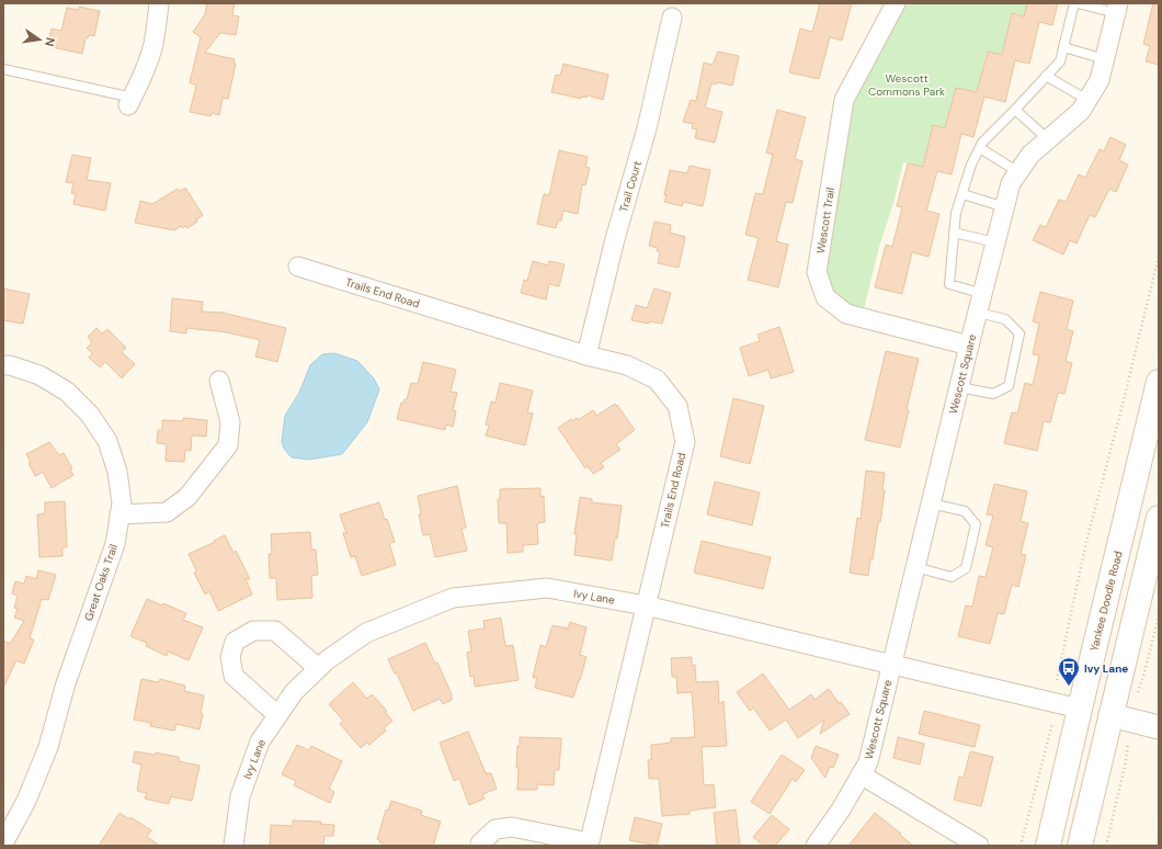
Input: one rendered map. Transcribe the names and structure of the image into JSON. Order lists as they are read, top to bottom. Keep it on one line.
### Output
{"streets":{"main road":["Yankee Doodle Road"],"street":["Trail Court","Wescott Trail","Trails End Road","Wescott Square","Great Oaks Trail","Ivy Lane"]},"crossings":[["Trail Court","Trails End Road"],["Wescott Trail","Wescott Square"],["Trails End Road","Ivy Lane"],["Wescott Square","Ivy Lane"],["Ivy Lane","Yankee Doodle Road"]],"parks":["Wescott Commons Park"],"places":{"bus stop":["Ivy Lane"]},"north":"right"}
